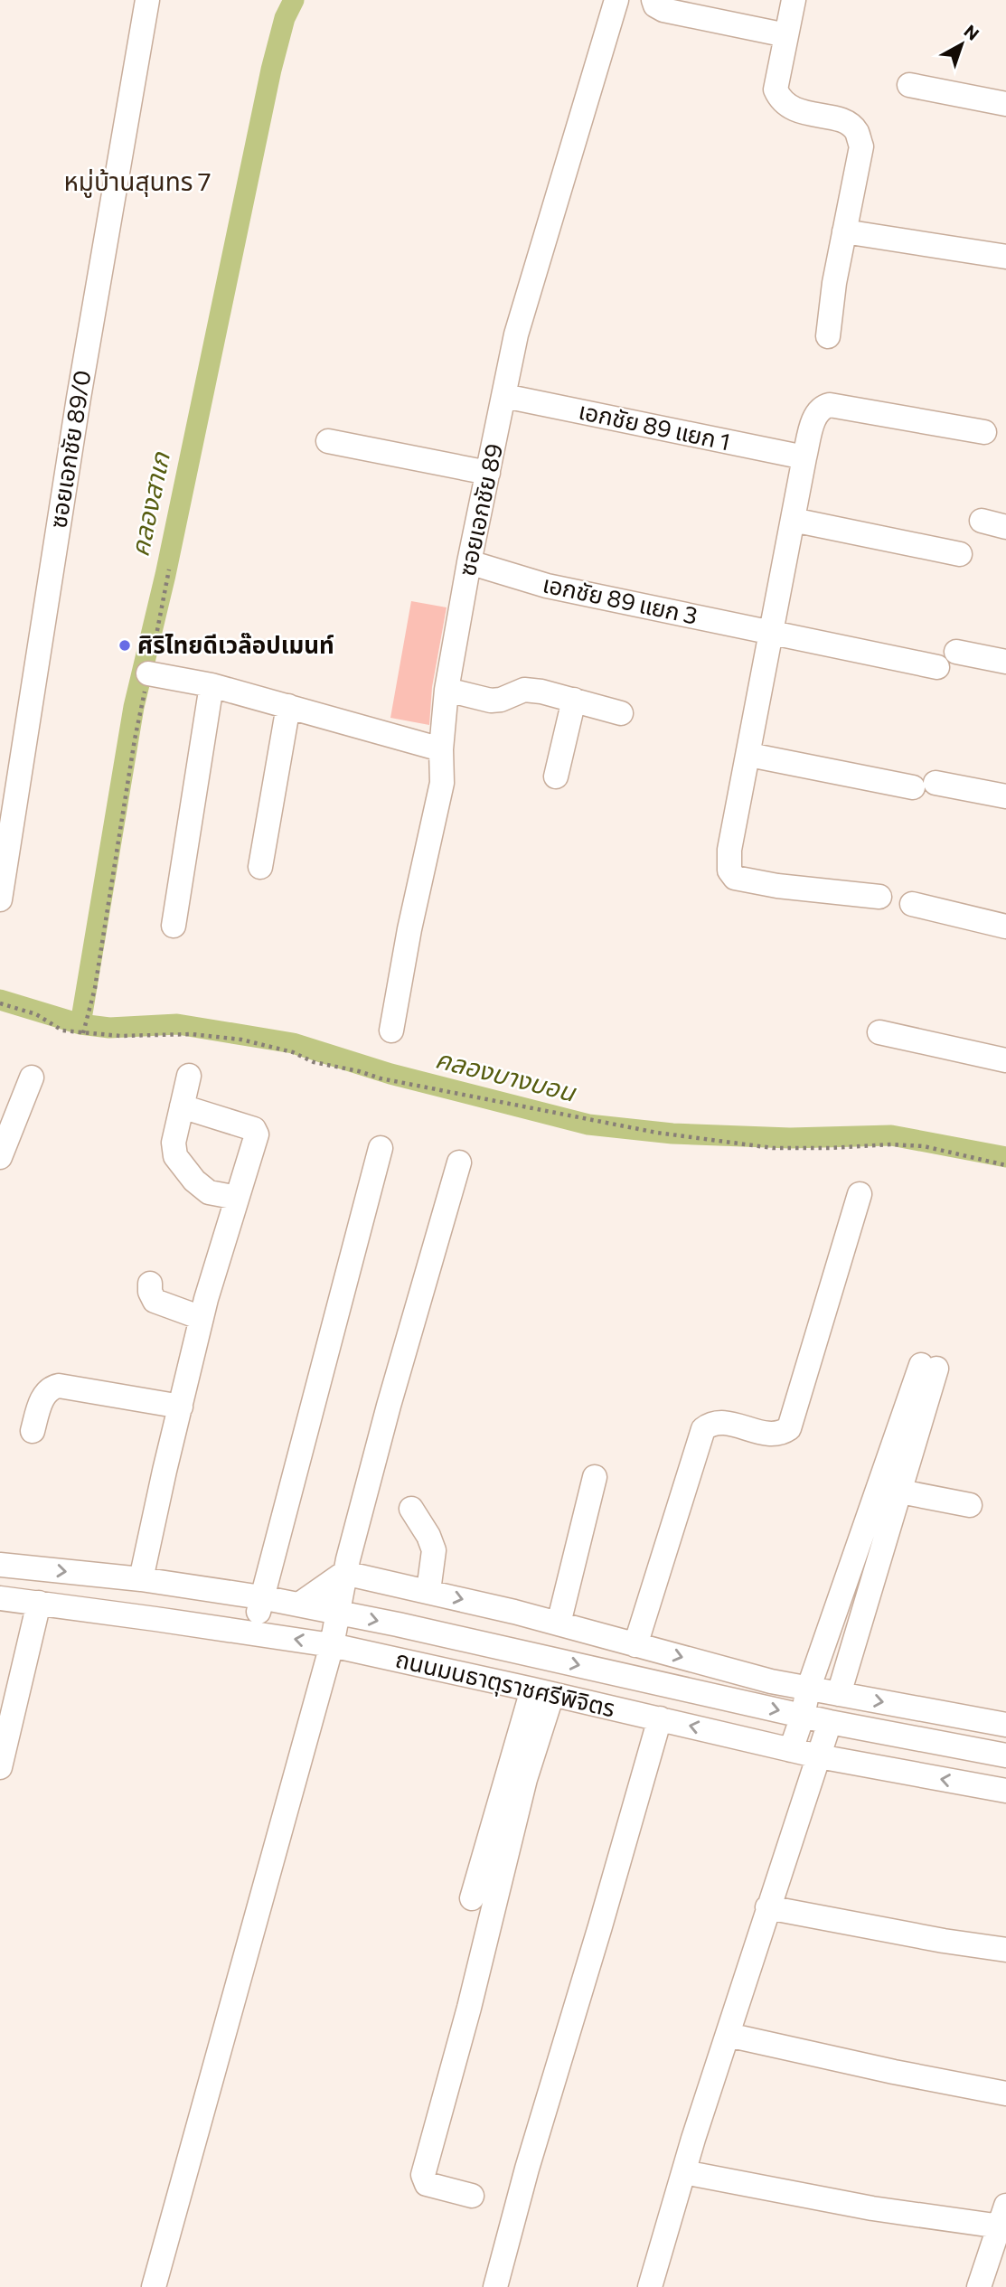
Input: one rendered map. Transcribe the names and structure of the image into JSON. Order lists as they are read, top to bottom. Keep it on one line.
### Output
{"streets":{"street":["เอกชัย 89 แยก 1","ซอยเอกชัย 89/0","ซอยเอกชัย 89","เอกชัย 89 แยก 3","ถนนมนธาตุราชศรีพิจิตร"]},"crossings":[["เอกชัย 89 แยก 1","ซอยเอกชัย 89"],["ซอยเอกชัย 89","เอกชัย 89 แยก 3"]],"districts":["หมู่บ้านสุนทร 7"],"water":["คลองสาเก","คลองบางบอน"],"places":["ศิริไทยดีเวล๊อปเมนท์"],"north":"top right"}
